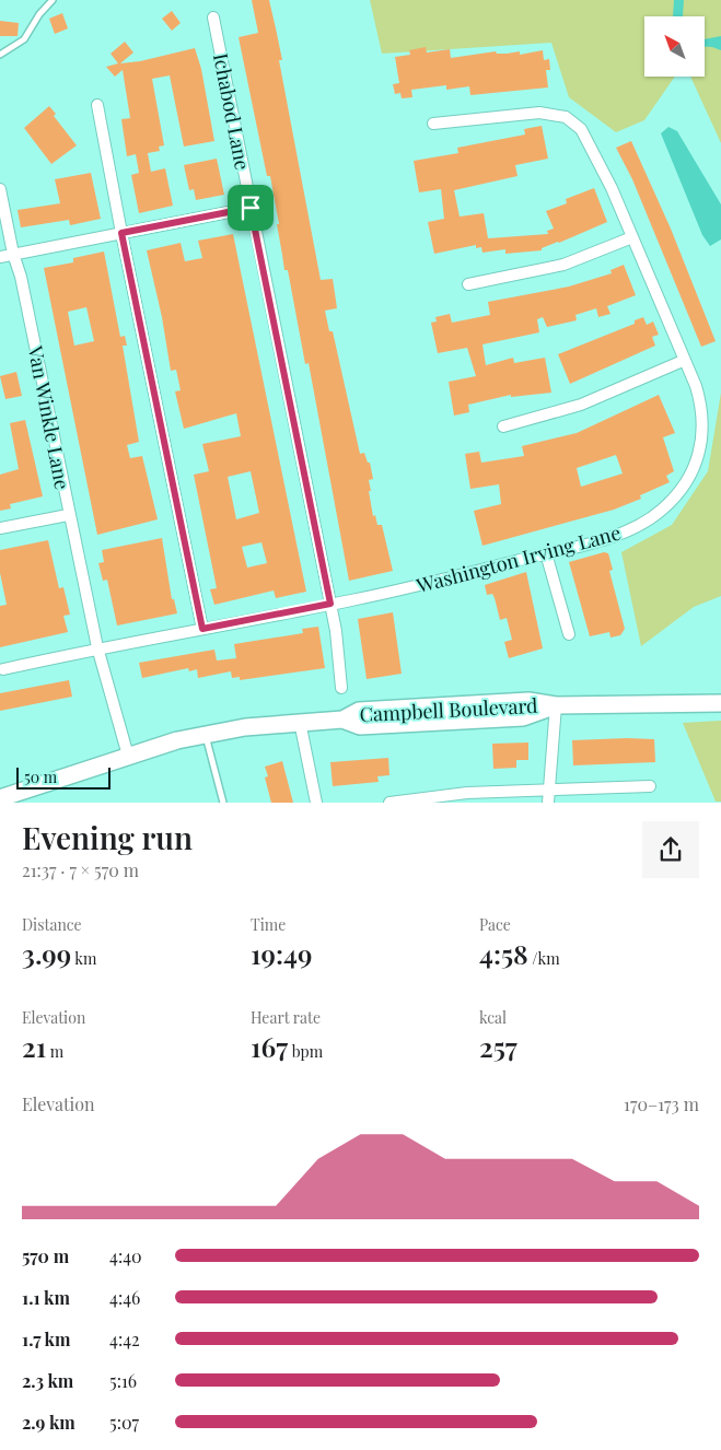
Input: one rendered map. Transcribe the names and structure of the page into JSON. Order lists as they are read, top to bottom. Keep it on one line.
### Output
{"streets":{"street":["Ichabod Lane","Van Winkle Lane","Washington Irving Lane","Campbell Boulevard"]},"crossings":[["Ichabod Lane","Washington Irving Lane"],["Van Winkle Lane","Washington Irving Lane"],["Van Winkle Lane","Campbell Boulevard"]],"scale_bar":"50 m","north":"top left","page":{"scale":"50 m","heading":["Evening run","21:37 · 7 × 570 m"],"stats":[["Distance","3.99 km"],["Time","19:49"],["Pace","4:58 /km"],["Elevation","21 m"],["Heart rate","167 bpm"],["kcal","257"]],"chart":["Elevation","170–173 m"],"list":[{"name":"570 m","note":"4:40"},{"name":"1.1 km","note":"4:46"},{"name":"1.7 km","note":"4:42"},{"name":"2.3 km","note":"5:16"},{"name":"2.9 km","note":"5:07"}]}}
